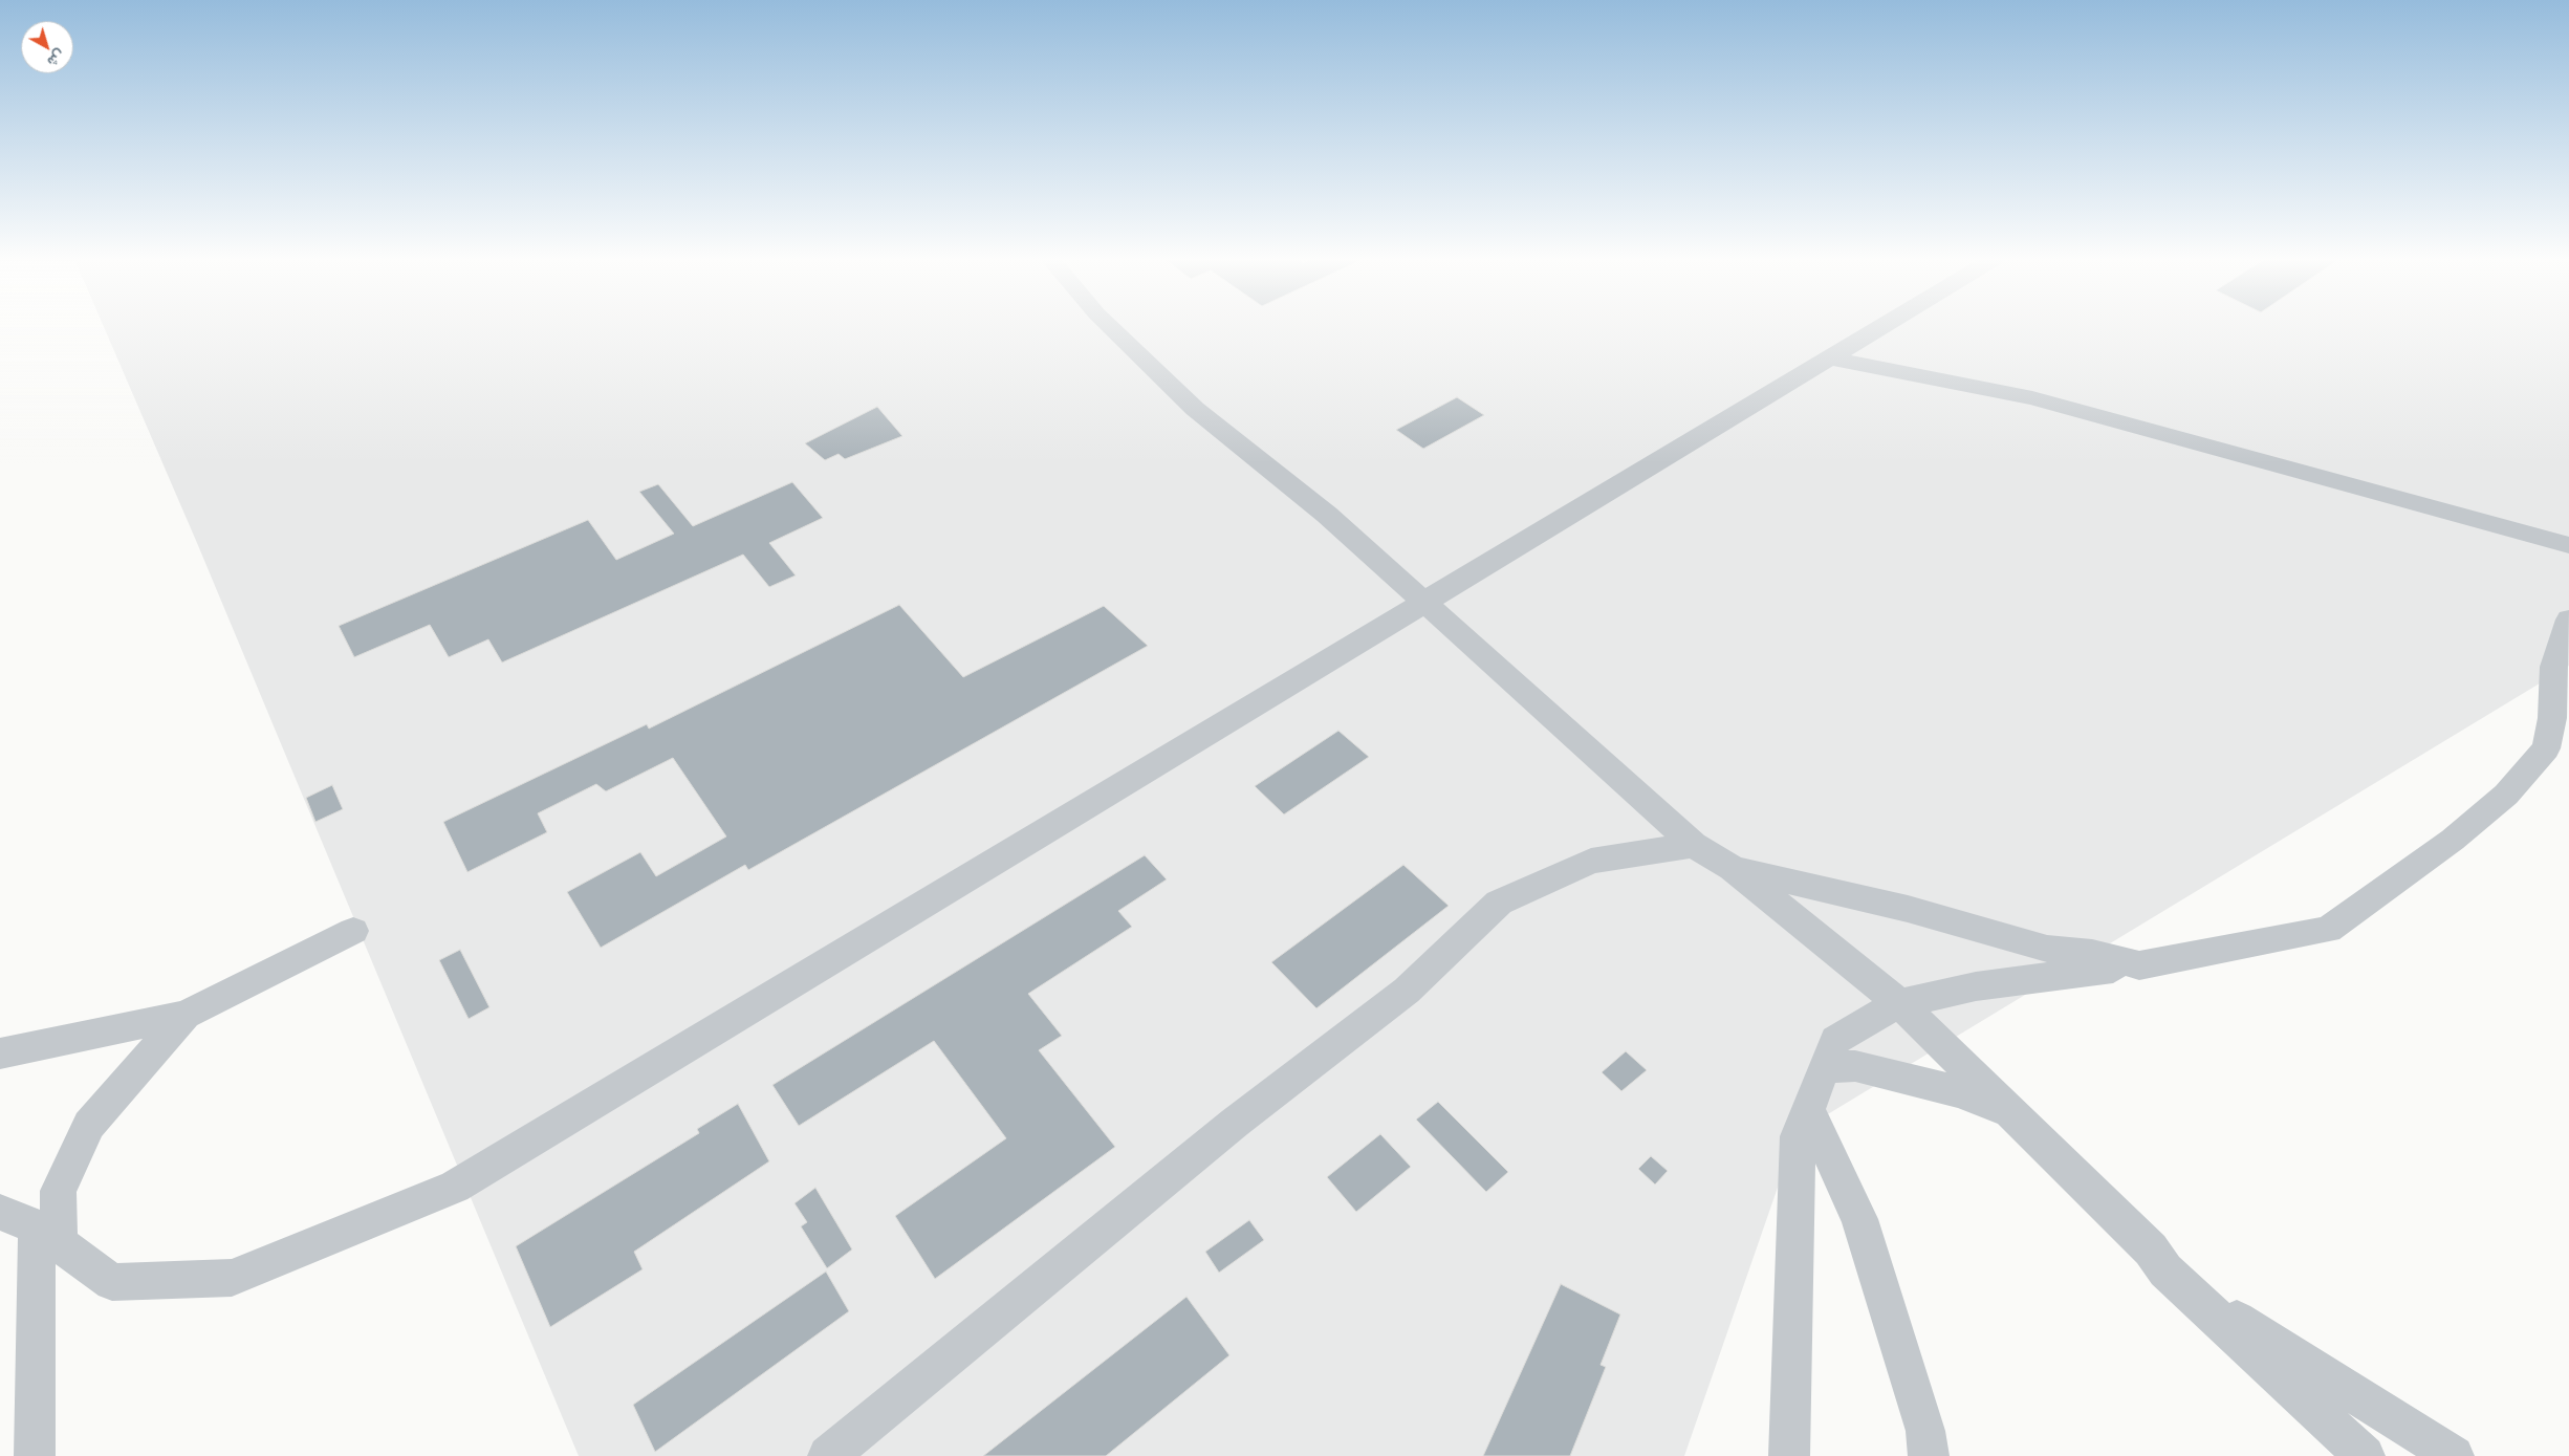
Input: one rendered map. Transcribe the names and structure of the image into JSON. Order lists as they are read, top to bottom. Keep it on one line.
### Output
{"north":"bottom right"}
